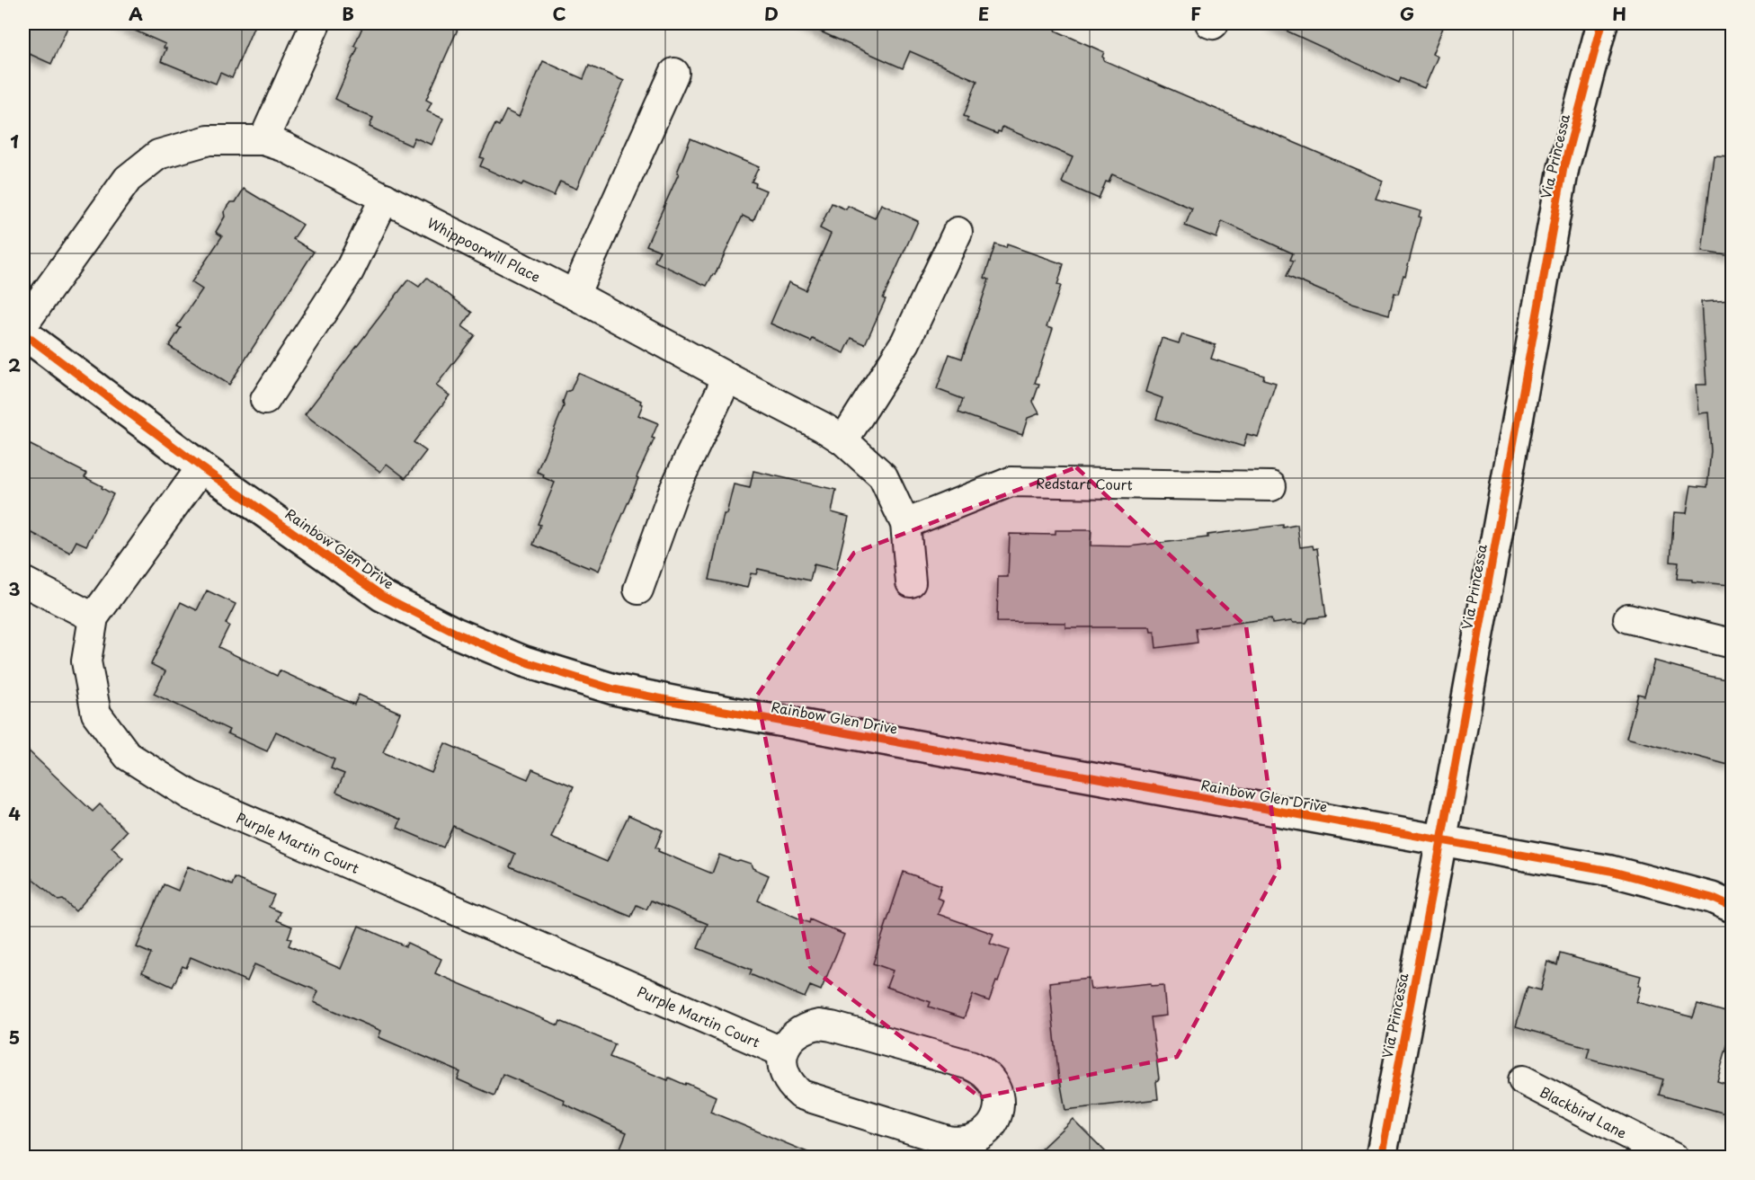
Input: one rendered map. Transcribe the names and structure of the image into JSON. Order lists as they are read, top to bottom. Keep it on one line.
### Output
{"streets":{"street":["Via Princessa","Whippoorwill Place","Redstart Court","Rainbow Glen Drive","Purple Martin Court","Blackbird Lane"]},"crossings":[["Via Princessa","Rainbow Glen Drive"],["Whippoorwill Place","Redstart Court"],["Rainbow Glen Drive","Purple Martin Court"]],"grid":{"columns":["A","B","C","D","E","F","G","H"],"rows":["1","2","3","4","5"]}}
